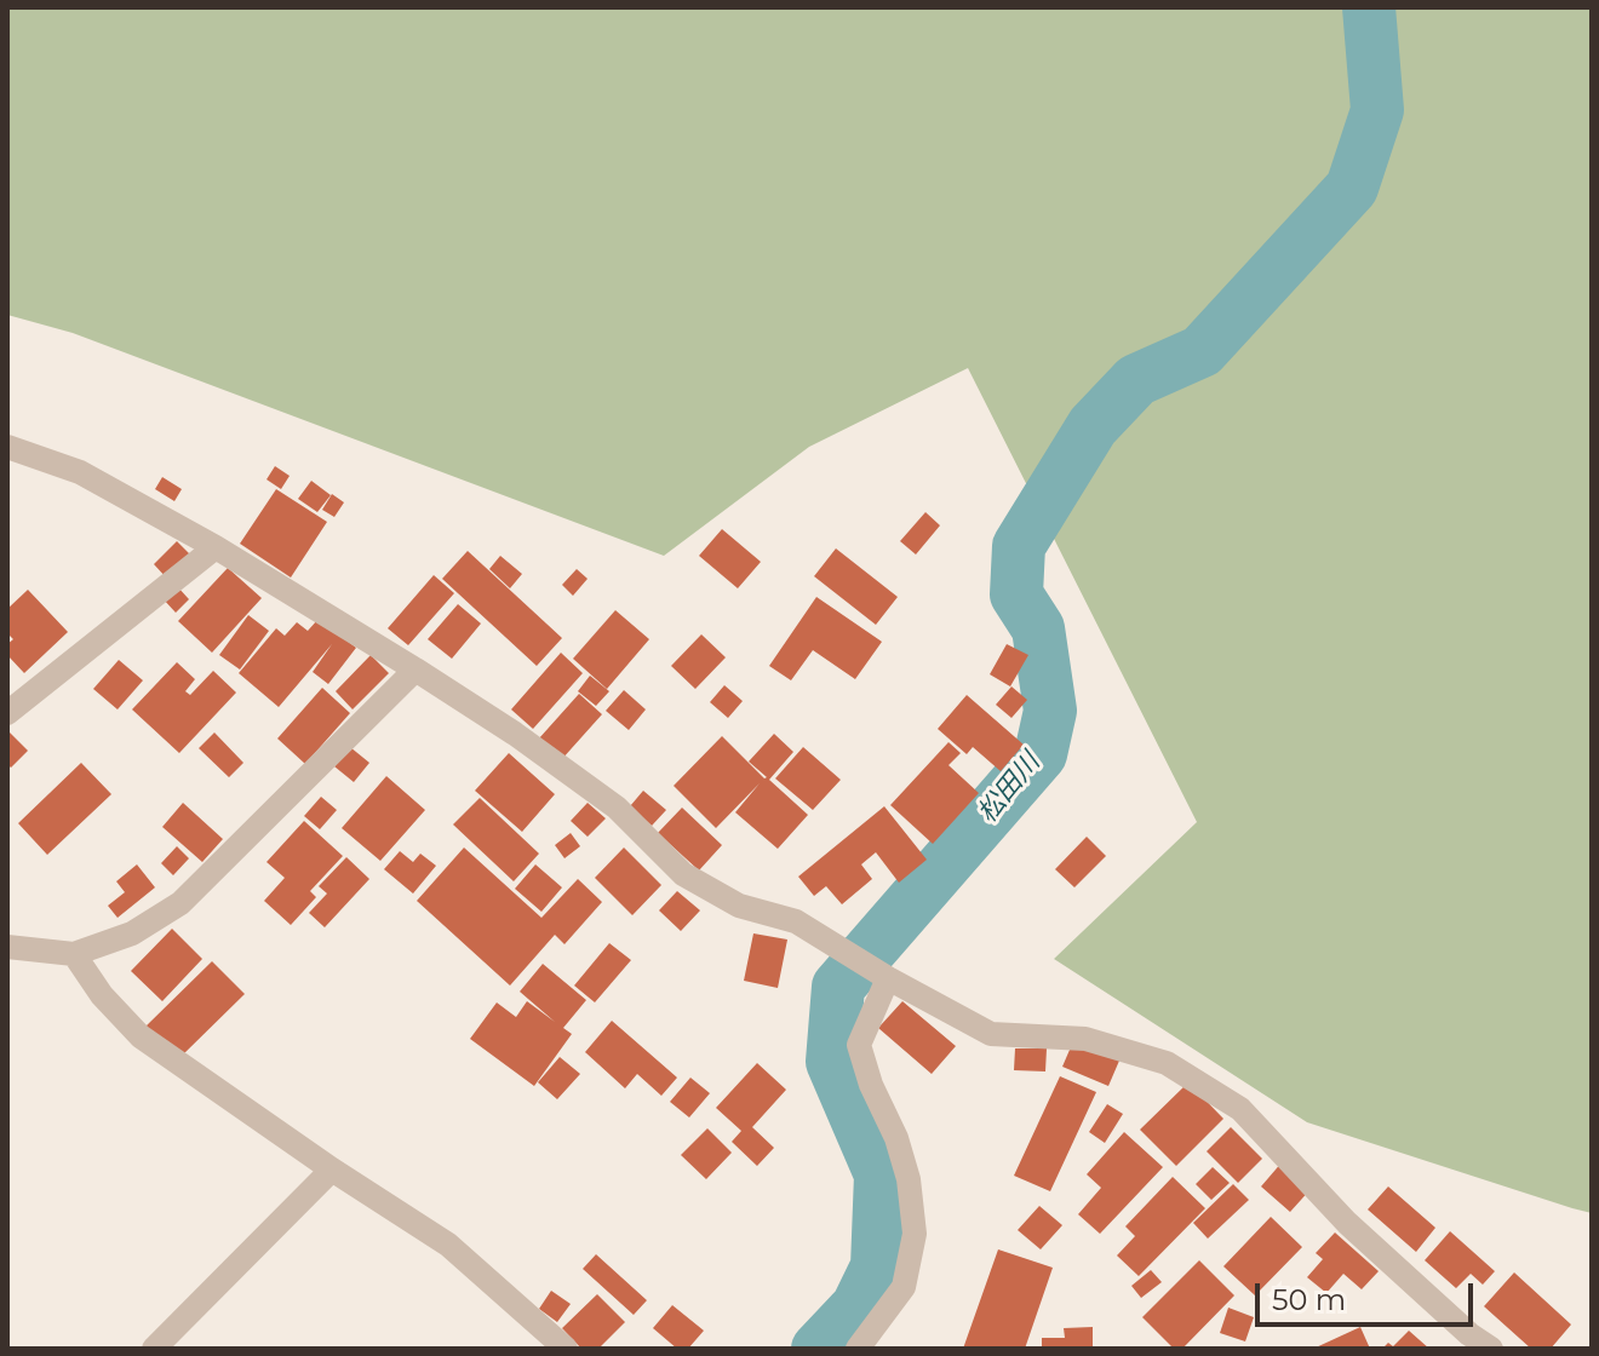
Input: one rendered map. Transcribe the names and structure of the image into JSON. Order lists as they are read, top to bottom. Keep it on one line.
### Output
{"water":["松田川"],"scale_bar":"50 m"}
